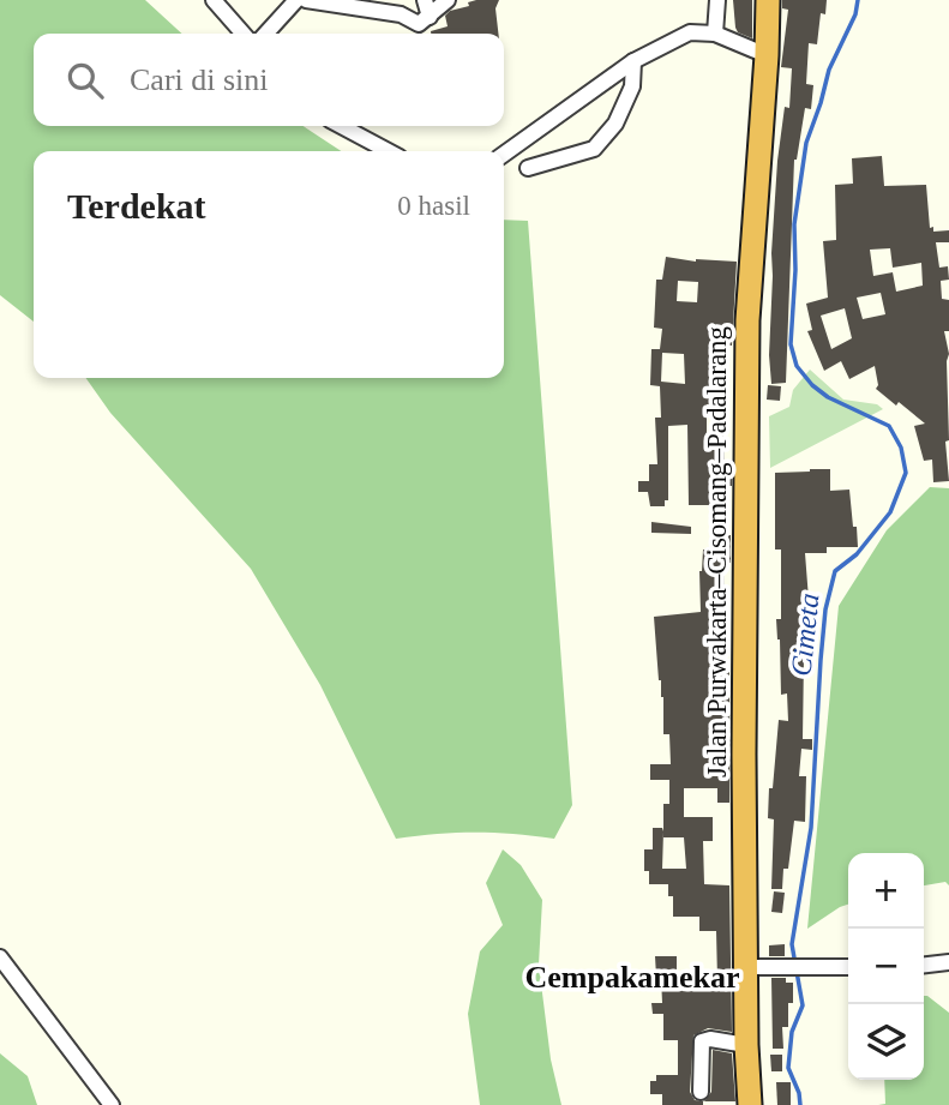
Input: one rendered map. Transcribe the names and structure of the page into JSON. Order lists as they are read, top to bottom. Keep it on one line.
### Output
{"streets":{"highway":["Jalan Purwakarta–Cisomang–Padalarang"]},"districts":["Cempakamekar"],"water":["Cimeta"],"page":{"search":"Cari di sini","heading":["Terdekat","0 hasil"],"map_buttons":["+","−"]}}
